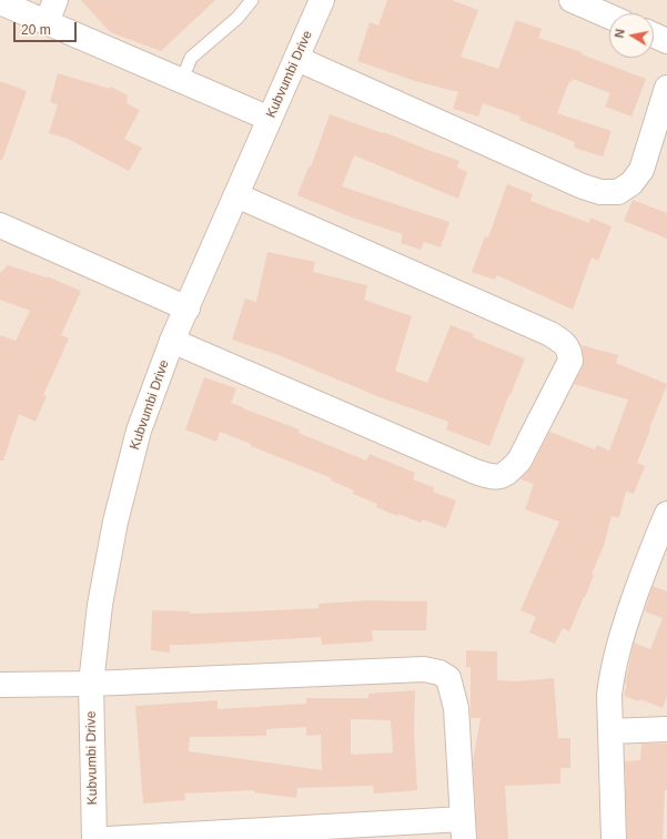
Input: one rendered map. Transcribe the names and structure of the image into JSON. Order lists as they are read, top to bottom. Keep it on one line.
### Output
{"streets":{"street":["Kubvumbi Drive"]},"scale_bar":"20 m","north":"left"}
